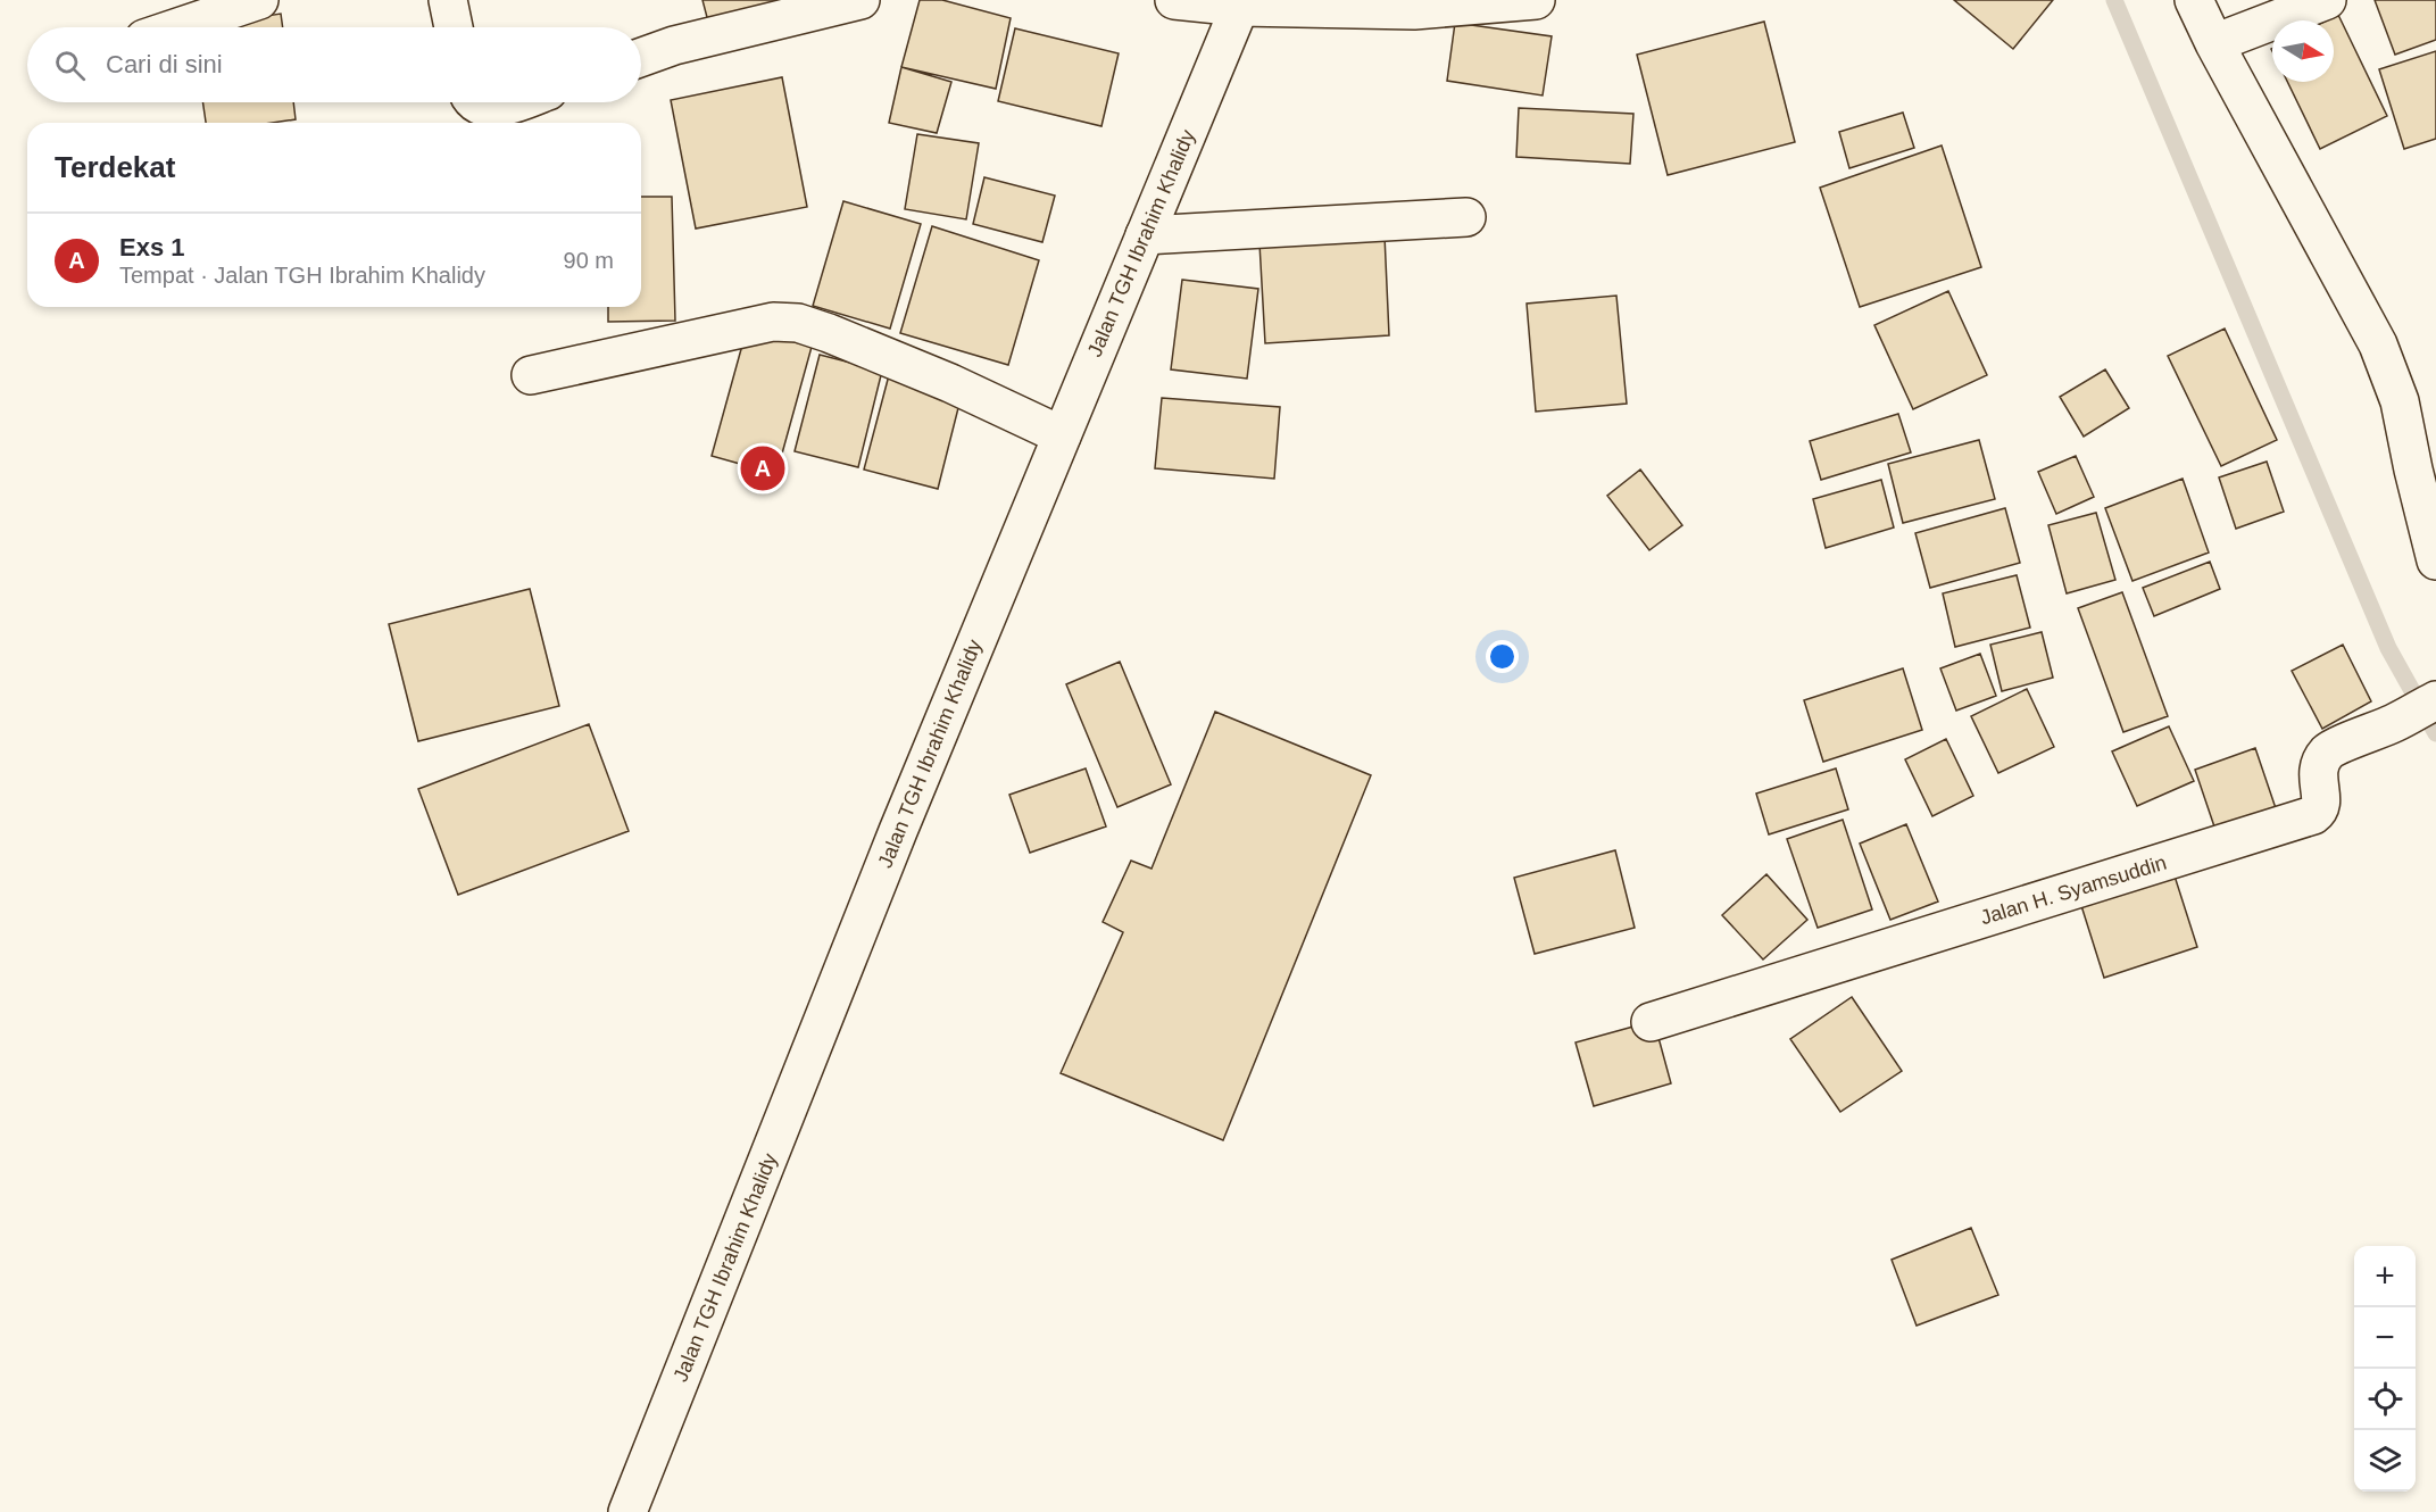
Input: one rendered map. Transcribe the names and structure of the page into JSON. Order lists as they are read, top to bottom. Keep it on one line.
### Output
{"streets":{"street":["Jalan TGH Ibrahim Khalidy","Jalan H. Syamsuddin"]},"north":"right","page":{"search":"Cari di sini","heading":"Terdekat","list":[{"mark":"A","name":"Exs 1","note":"Tempat · Jalan TGH Ibrahim Khalidy","value":"90 m"}],"pins":"A","map_buttons":["+","−"]}}
